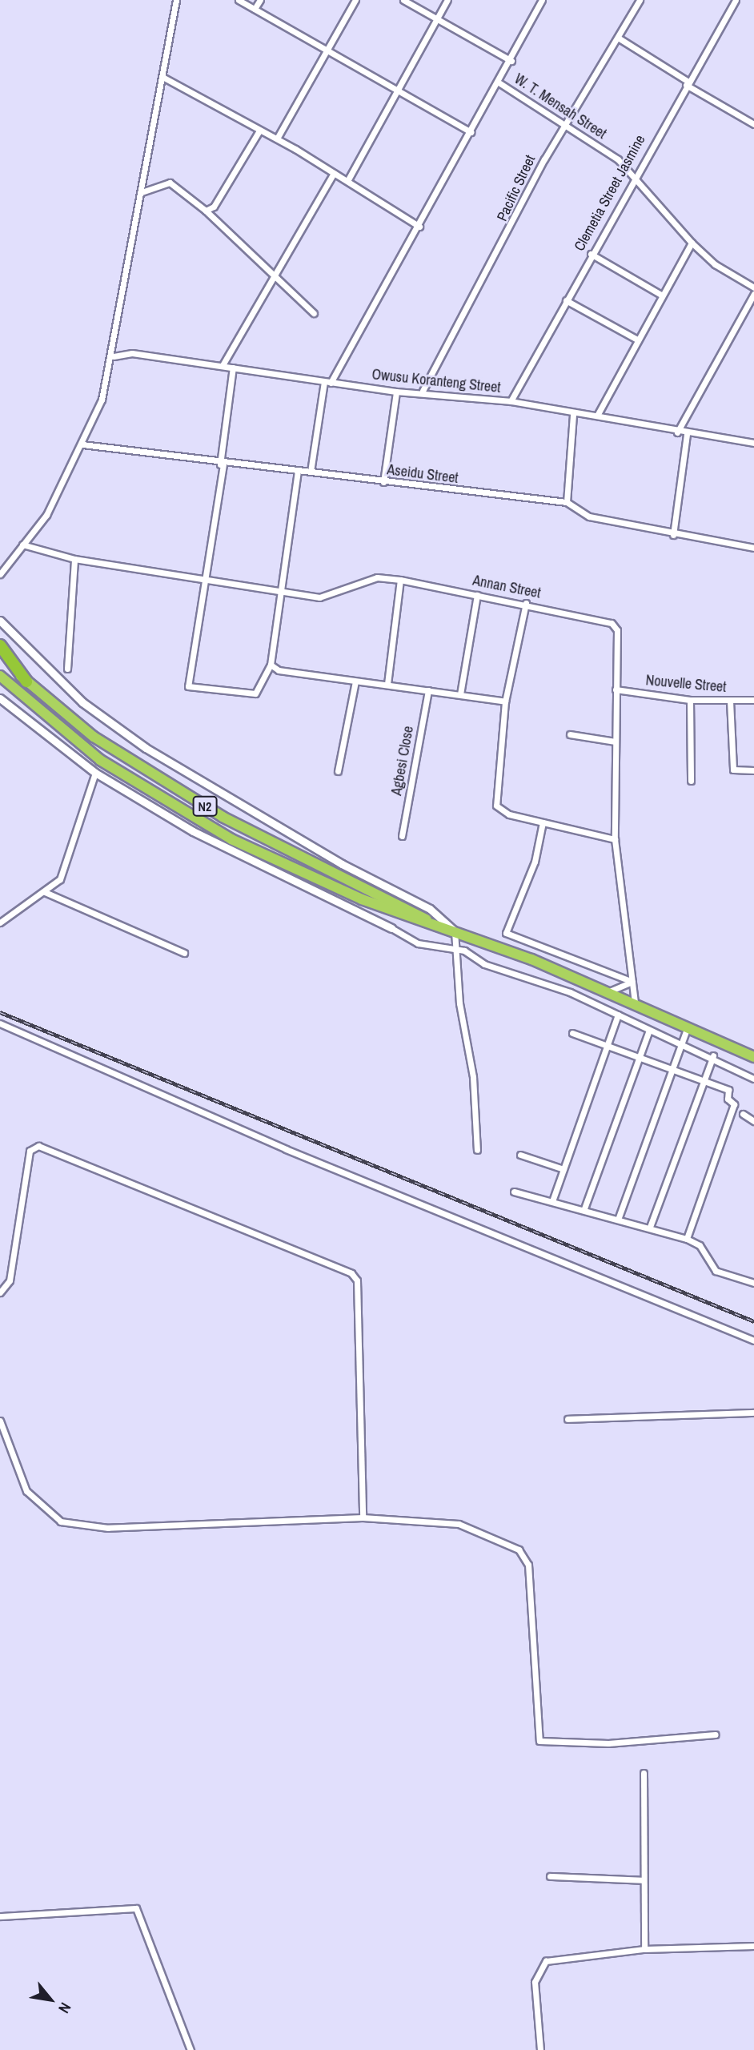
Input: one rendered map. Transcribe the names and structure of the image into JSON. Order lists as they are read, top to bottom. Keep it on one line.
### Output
{"streets":{"highway":["N2"],"street":["W. T. Mensah Street","Pacific Street","Clemetia Street Jasmine","Owusu Koranteng Street","Aseidu Street","Annan Street","Nouvelle Street","Agbesi Close"]},"crossings":[["W. T. Mensah Street","Pacific Street"],["W. T. Mensah Street","Clemetia Street Jasmine"],["Pacific Street","Owusu Koranteng Street"],["Clemetia Street Jasmine","Owusu Koranteng Street"],["Annan Street","Nouvelle Street"],["Annan Street","N2"]],"north":"bottom right"}
